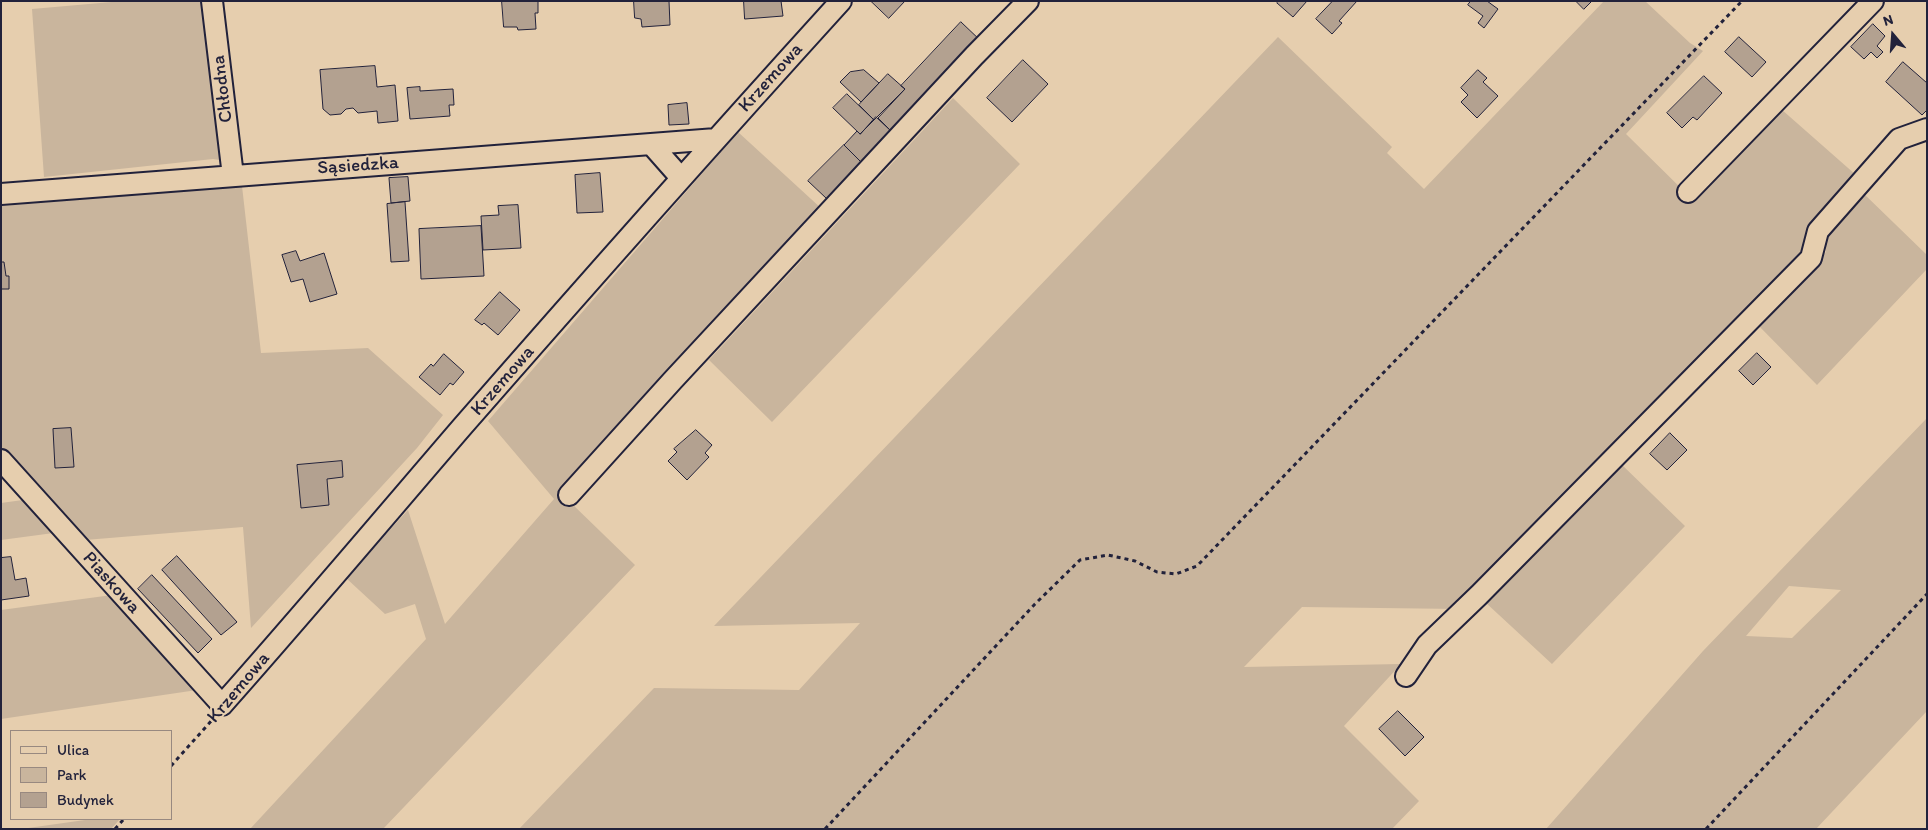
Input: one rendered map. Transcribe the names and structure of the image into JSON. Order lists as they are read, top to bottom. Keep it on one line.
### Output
{"streets":{"street":["Krzemowa","Chłodna","Sąsiedzka","Piaskowa"]},"crossings":[["Krzemowa","Sąsiedzka"],["Krzemowa","Piaskowa"],["Chłodna","Sąsiedzka"]],"legend":["Ulica","Park","Budynek"],"north":"top"}
